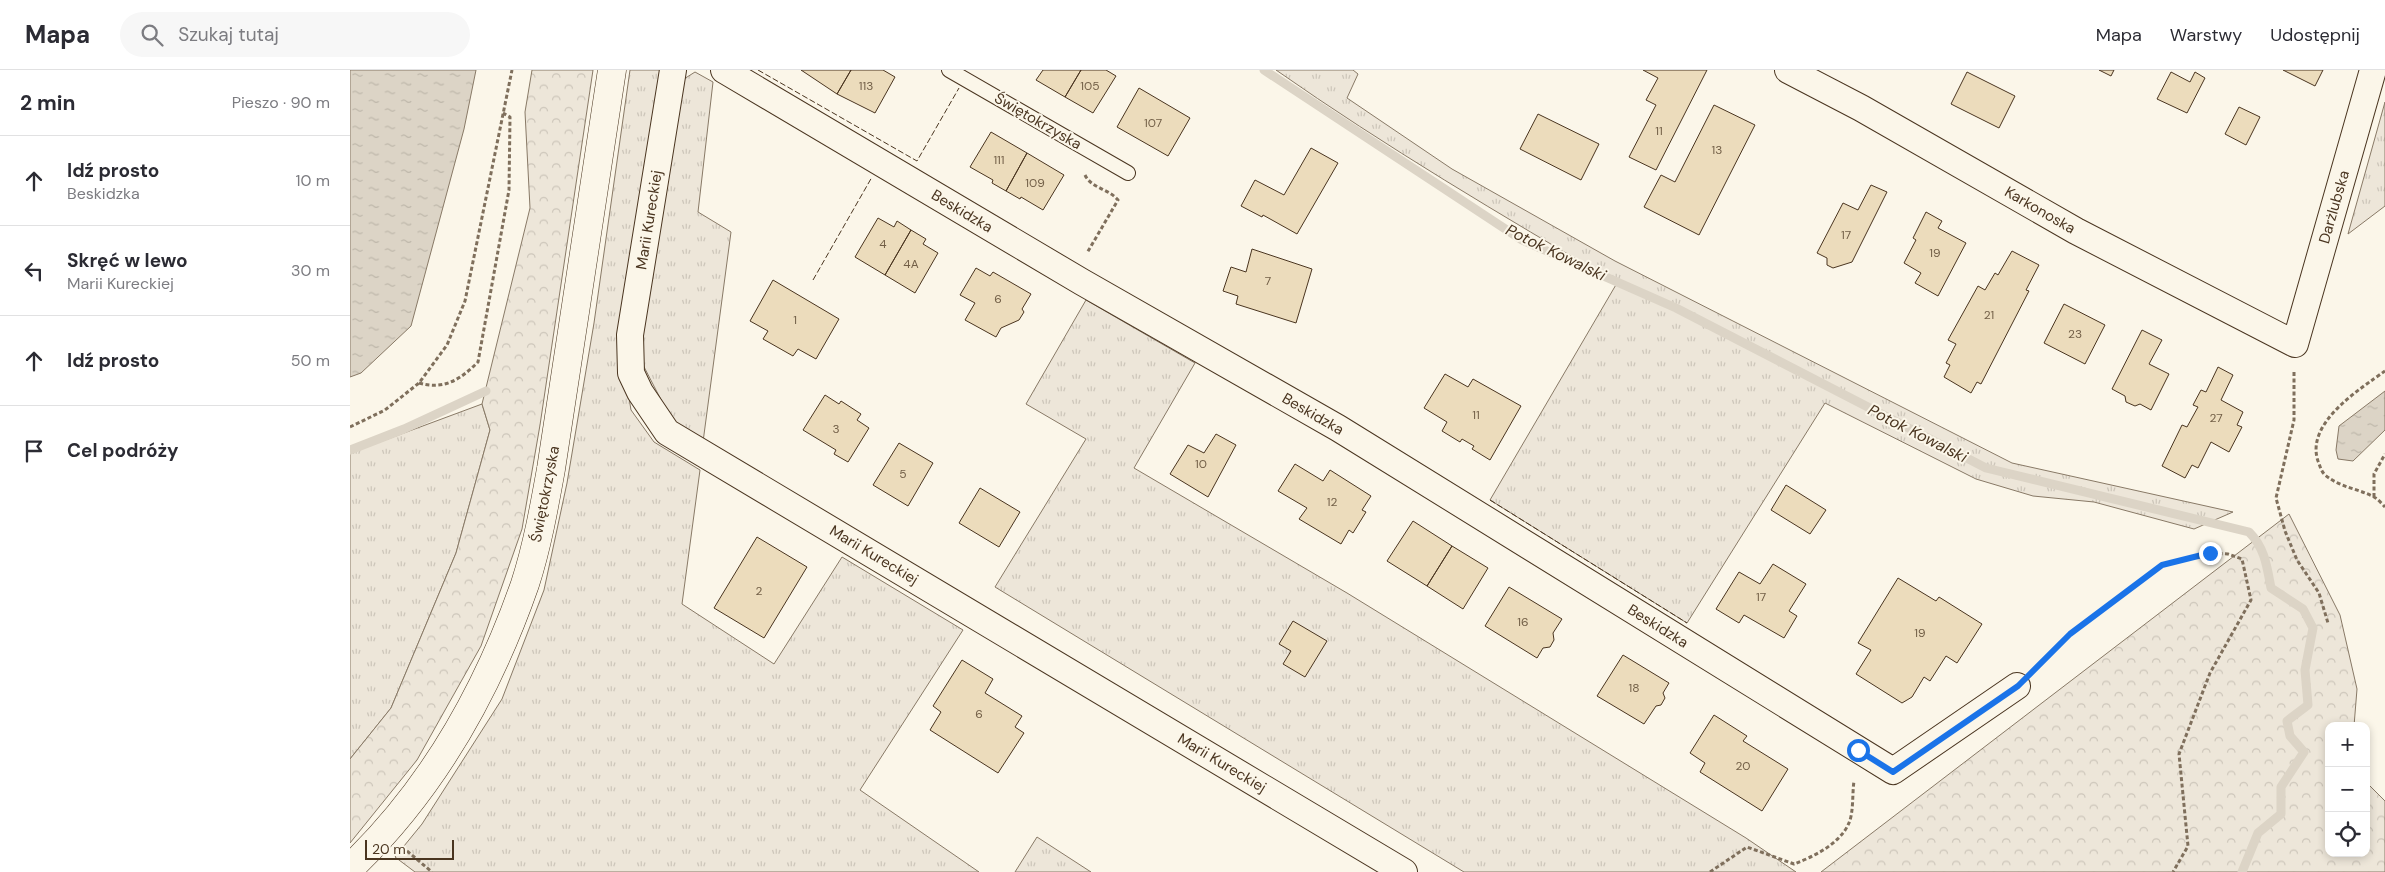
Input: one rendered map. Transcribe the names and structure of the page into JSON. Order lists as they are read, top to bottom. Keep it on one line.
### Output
{"streets":{"main road":["Świętokrzyska"],"street":["Darżlubska","Karkonoska","Beskidzka","Marii Kureckiej"]},"crossings":[["Darżlubska","Karkonoska"]],"water":["Potok Kowalski"],"house_numbers":["113","105","107","11","13","111","109","17","4","19","4A","7","6","21","1","23","11","27","3","10","5","12","2","17","16","19","18","6","20"],"scale_bar":"20 m","page":{"header":"Mapa","search":"Szukaj tutaj","nav":["Mapa","Warstwy","Udostępnij"],"heading":["2 min","Pieszo · 90 m"],"list":[["Idź prosto","Beskidzka","10 m"],["Skręć w lewo","Marii Kureckiej","30 m"],["Idź prosto","50 m"],"Cel podróży"],"map_buttons":["+","−"],"scale":"20 m"}}
